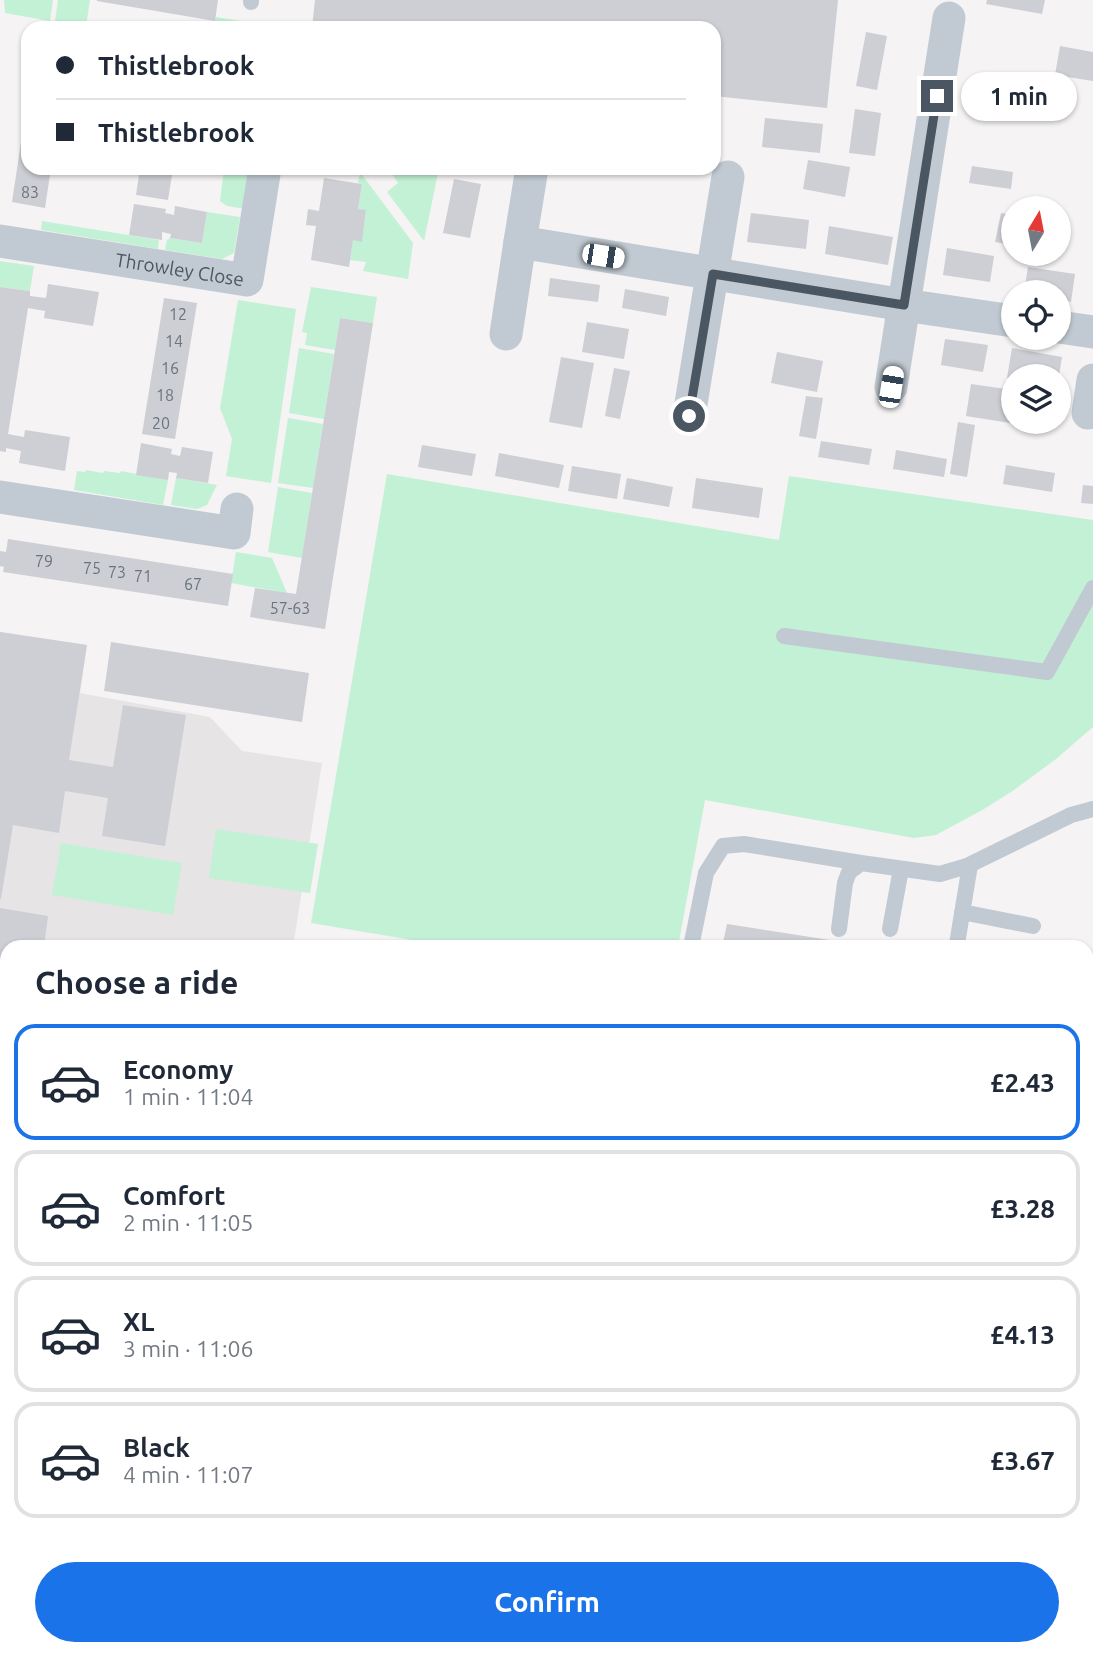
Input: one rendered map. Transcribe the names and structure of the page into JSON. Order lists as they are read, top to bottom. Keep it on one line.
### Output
{"streets":{"street":["Throwley Close"]},"house_numbers":["83","12","14","16","18","20","79","75","73","71","67","57-63"],"north":"top","page":{"banner":["Thistlebrook","Thistlebrook"],"bubble":"1 min","heading":"Choose a ride","list":[{"name":"Economy","note":"1 min · 11:04","value":"£2.43"},{"name":"Comfort","note":"2 min · 11:05","value":"£3.28"},{"name":"XL","note":"3 min · 11:06","value":"£4.13"},{"name":"Black","note":"4 min · 11:07","value":"£3.67"}],"buttons":"Confirm"}}
